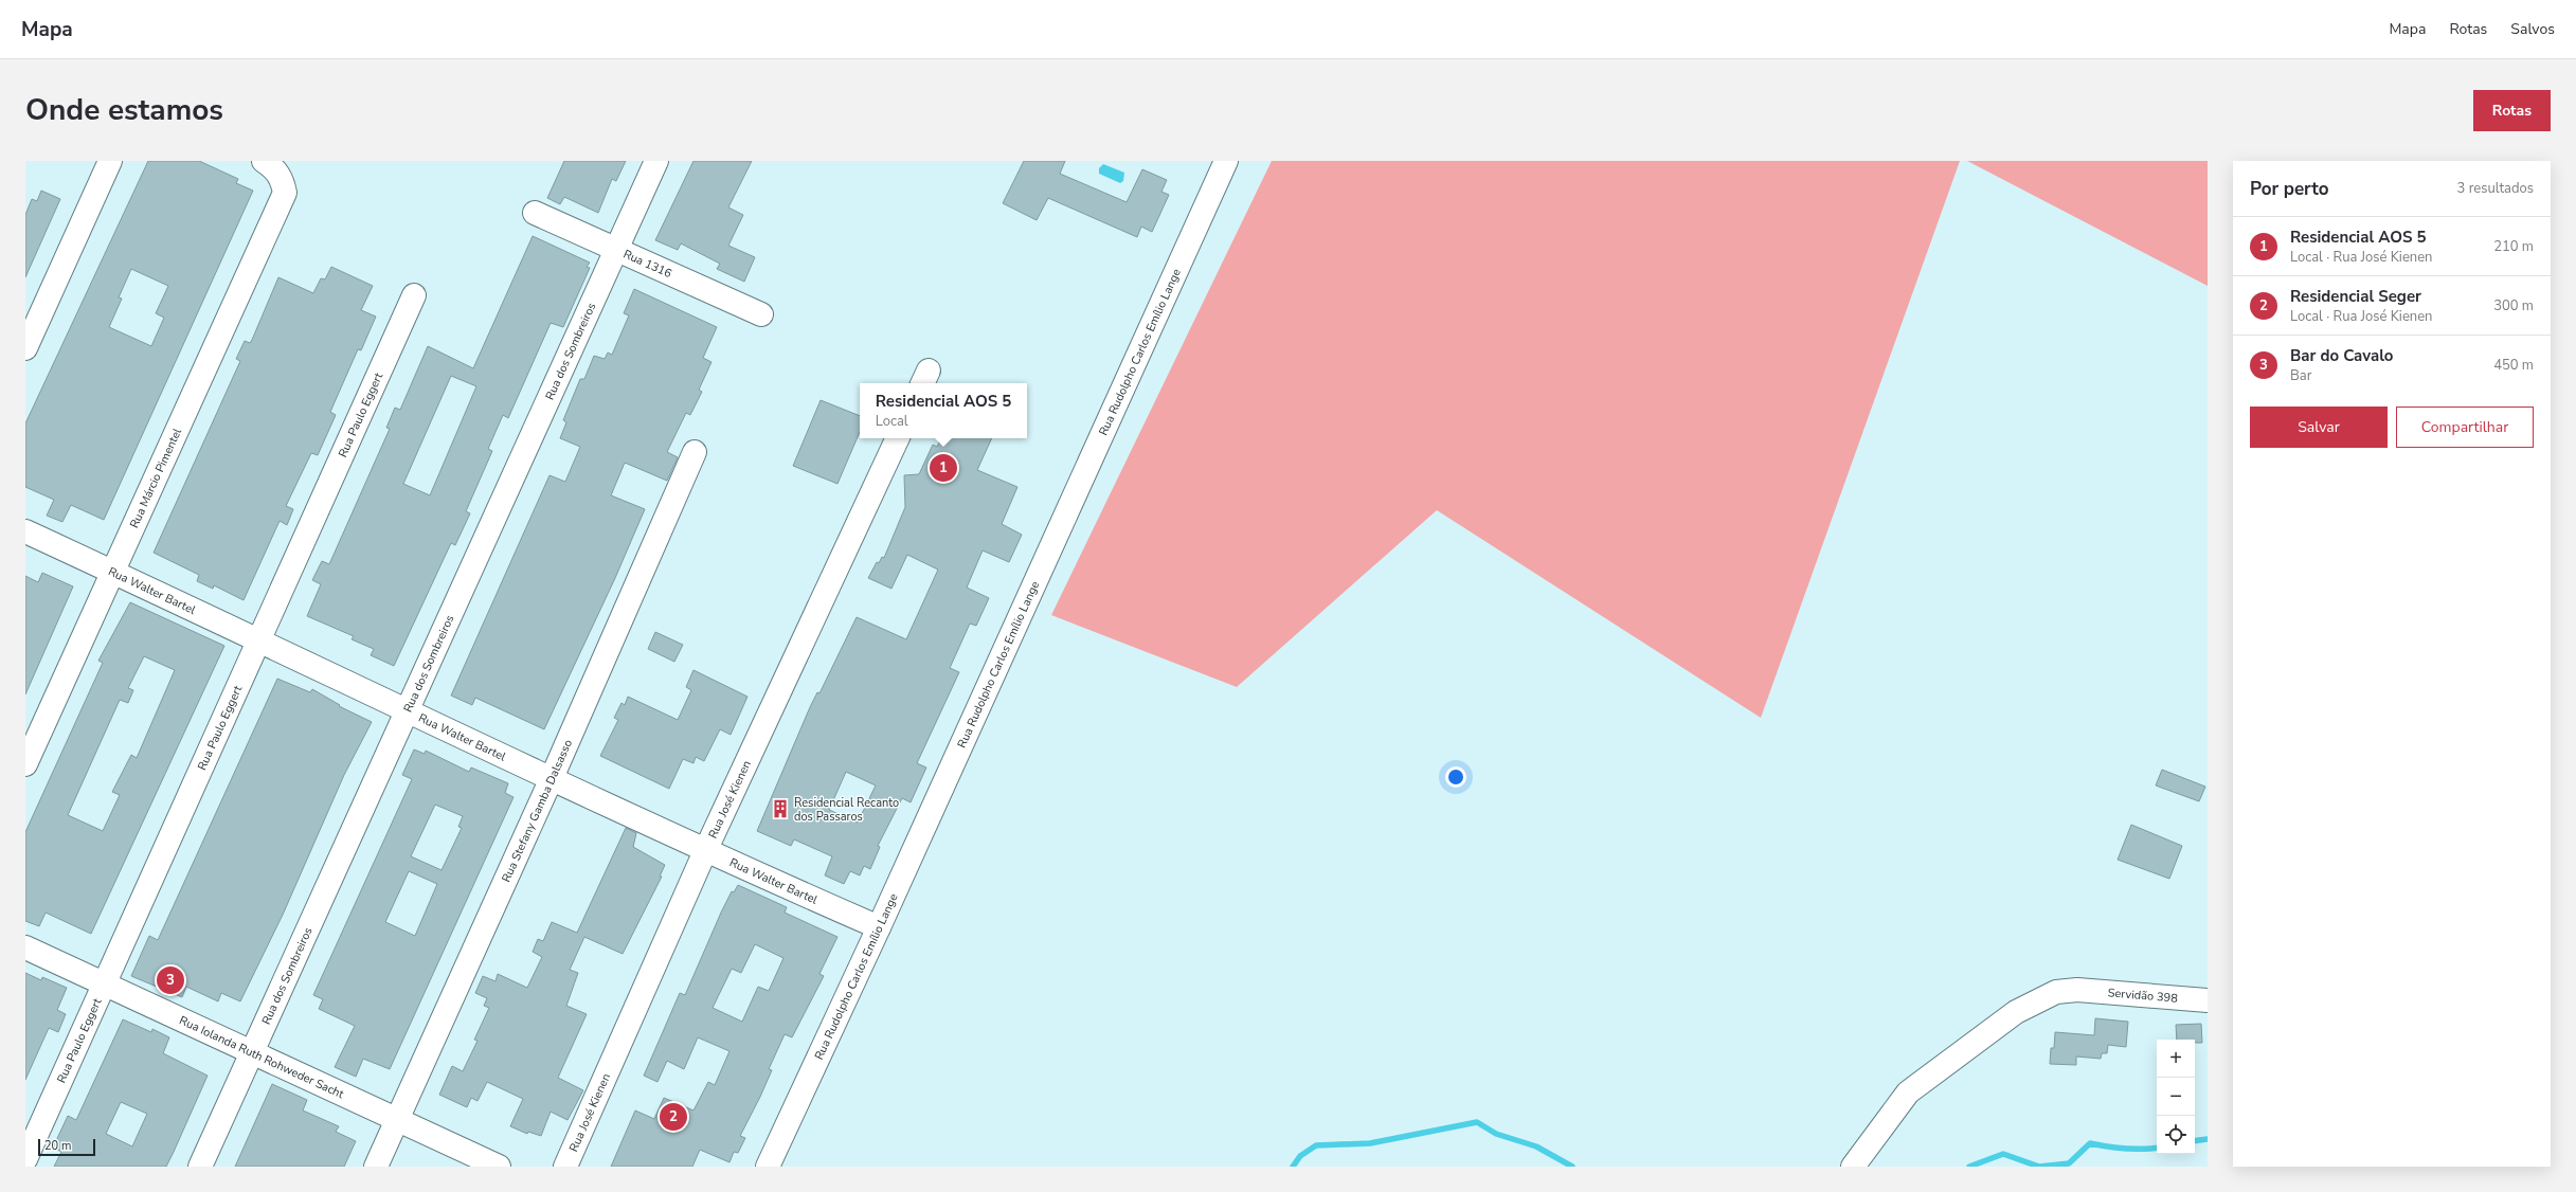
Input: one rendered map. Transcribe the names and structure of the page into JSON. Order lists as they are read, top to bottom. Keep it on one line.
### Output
{"streets":{"street":["Rua 1316","Rua dos Sombreiros","Rua Rudolpho Carlos Emílio Lange","Rua Paulo Eggert","Rua Márcio Pimentel","Rua Walter Bartel","Rua José Kienen","Rua Stefany Gamba Dalsasso","Servidão 398","Rua Iolanda Ruth Rohweder Sacht"]},"crossings":[["Rua 1316","Rua dos Sombreiros"],["Rua dos Sombreiros","Rua Walter Bartel"],["Rua dos Sombreiros","Rua Iolanda Ruth Rohweder Sacht"],["Rua Rudolpho Carlos Emílio Lange","Rua Walter Bartel"],["Rua Paulo Eggert","Rua Walter Bartel"],["Rua Paulo Eggert","Rua Iolanda Ruth Rohweder Sacht"],["Rua Márcio Pimentel","Rua Walter Bartel"],["Rua Walter Bartel","Rua José Kienen"],["Rua Walter Bartel","Rua Stefany Gamba Dalsasso"],["Rua Stefany Gamba Dalsasso","Rua Iolanda Ruth Rohweder Sacht"]],"places":{"building":["Residencial Recanto dos Passaros"]},"scale_bar":"20 m","page":{"header":"Mapa","nav":["Mapa","Rotas","Salvos"],"title":"Onde estamos","buttons":["Rotas",["Salvar","Compartilhar"]],"heading":["Por perto","3 resultados"],"list":[{"mark":"1","name":"Residencial AOS 5","note":"Local · Rua José Kienen","value":"210 m"},{"mark":"2","name":"Residencial Seger","note":"Local · Rua José Kienen","value":"300 m"},{"mark":"3","name":"Bar do Cavalo","note":"Bar","value":"450 m"}],"popup":["Residencial AOS 5","Local"],"pins":["1","3","2"],"map_buttons":["+","−"],"scale":"20 m"}}
